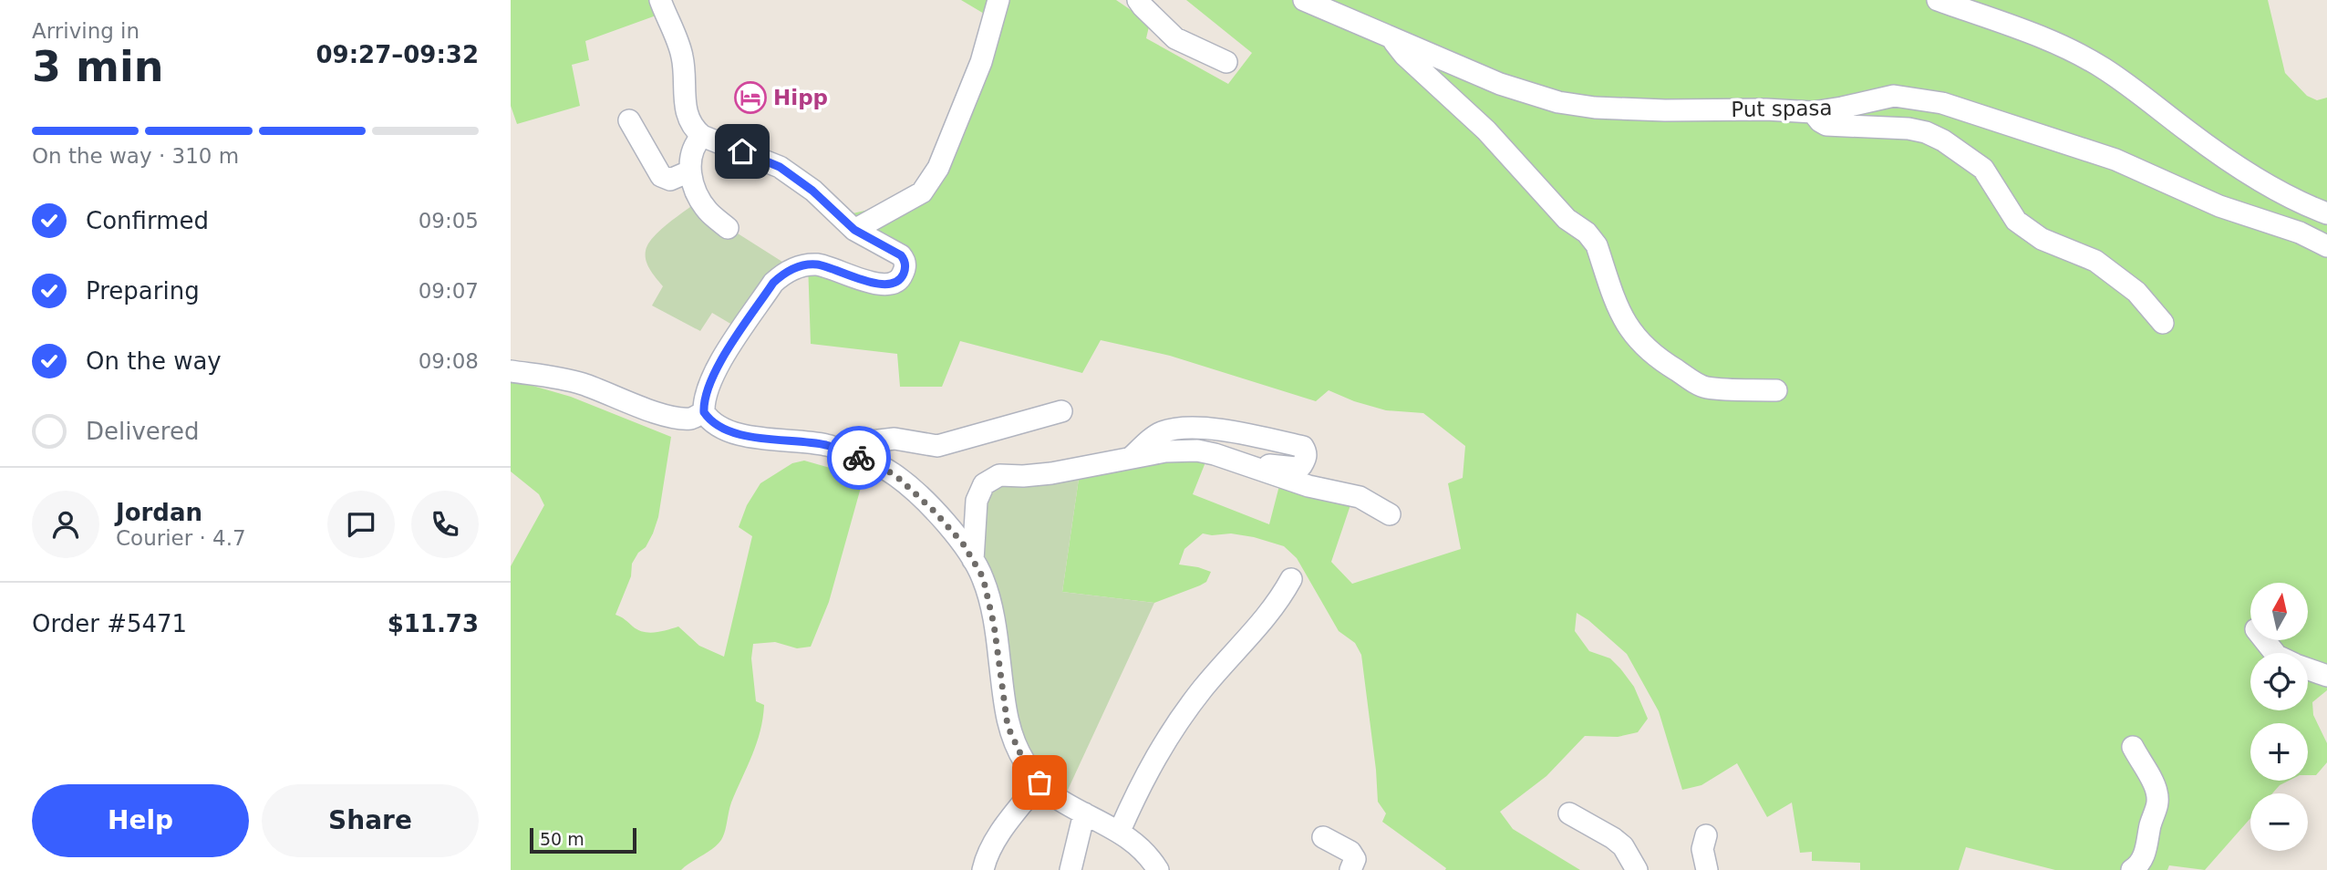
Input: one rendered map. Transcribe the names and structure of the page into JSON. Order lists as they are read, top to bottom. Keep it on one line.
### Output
{"streets":{"street":["Put spasa"]},"places":{"hotel":["Hipp"]},"scale_bar":"50 m","north":"top","page":{"heading":["3 min","Arriving in","09:27–09:32"],"panel":["Jordan","Courier · 4.7","Order #5471","$11.73"],"bar":"On the way · 310 m","list":[["Confirmed","09:05"],["Preparing","09:07"],["On the way","09:08"],"Delivered"],"map_buttons":["+","−"],"buttons":["Help","Share"],"scale":"50 m"}}
